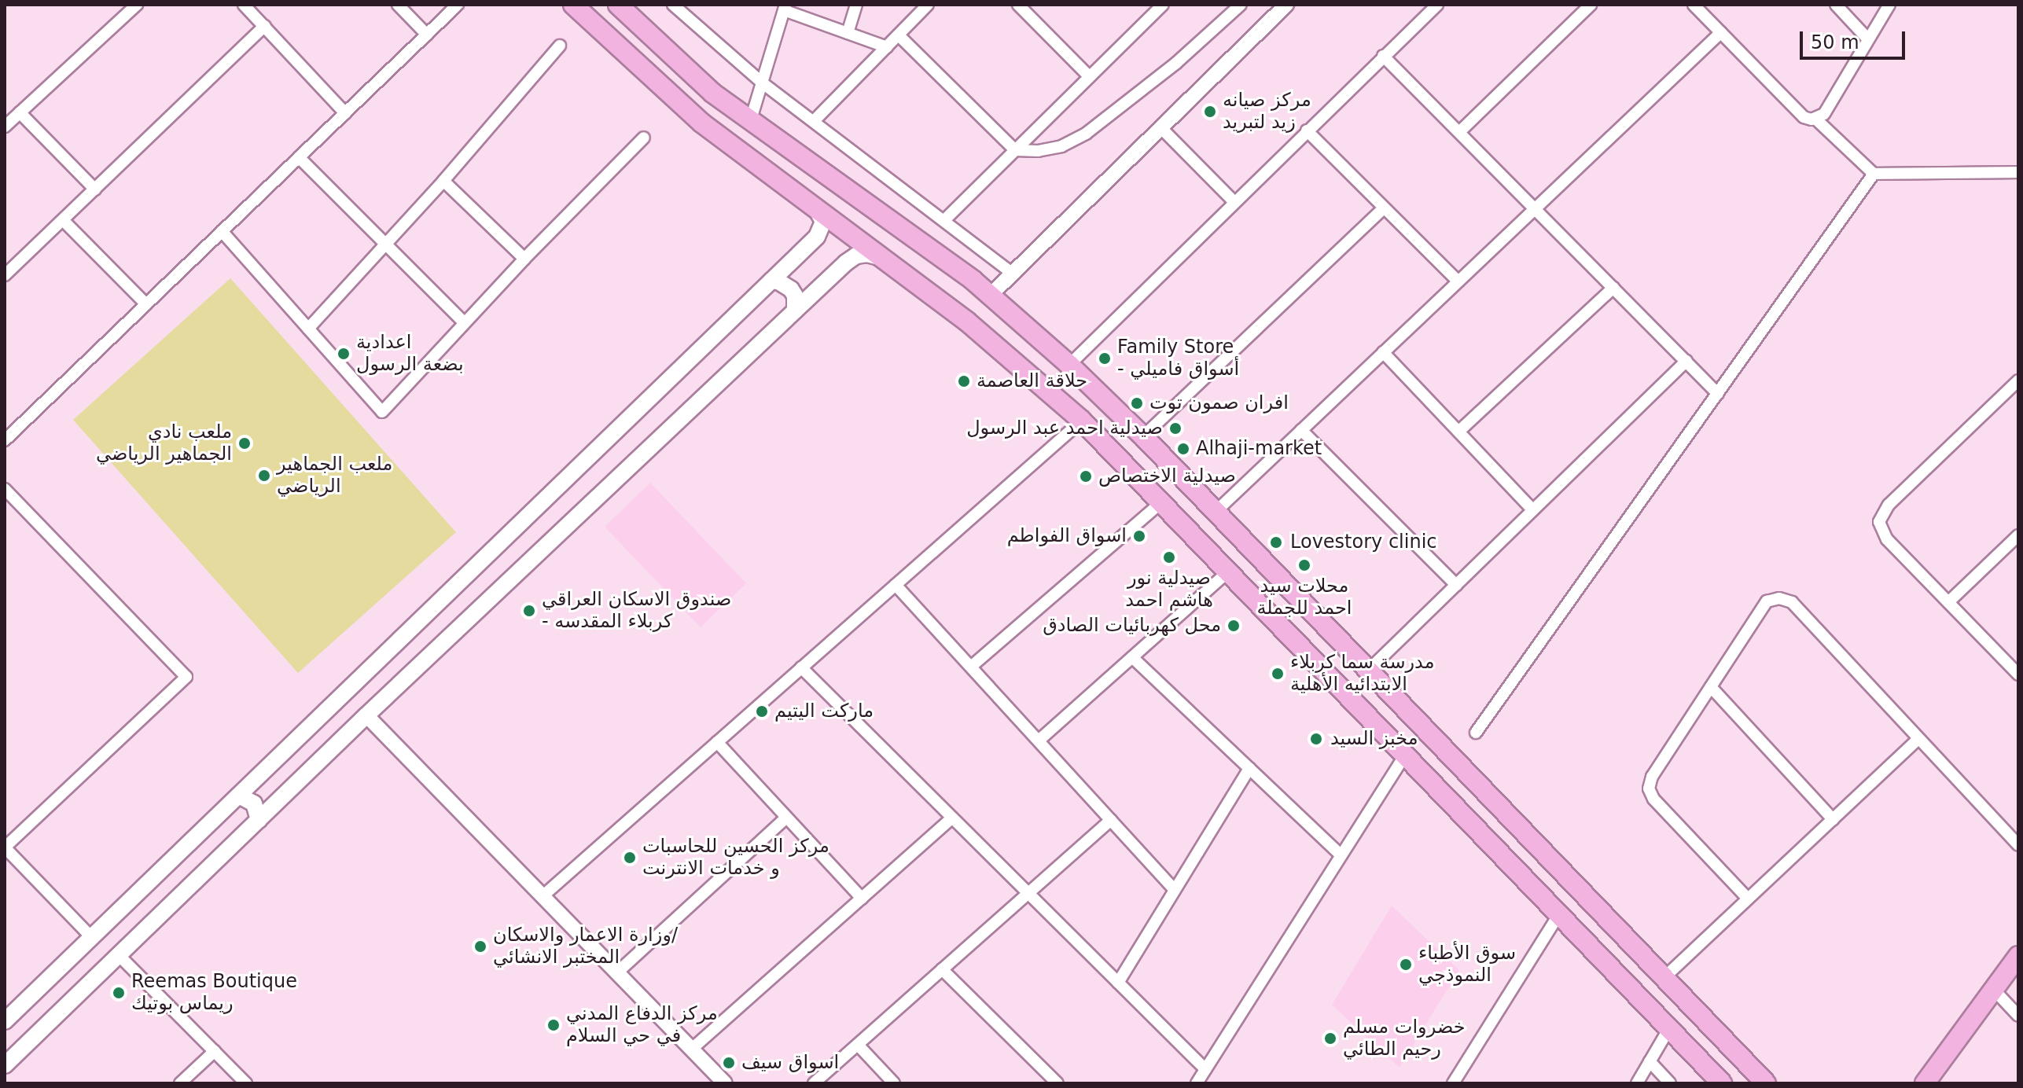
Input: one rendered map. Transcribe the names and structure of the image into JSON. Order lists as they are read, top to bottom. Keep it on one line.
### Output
{"places":["مركز صيانه زيد لتبريد","اعدادية بضعة الرسول","Family Store - أسواق فاميلي","حلاقة العاصمة","افران صمون توت","صيدلية احمد عبد الرسول","ملعب نادي الجماهير الرياضي","Alhaji-market","ملعب الجماهير الرياضي","صيدلية الاختصاص","اسواق الفواطم","Lovestory clinic","صيدلية نور هاشم احمد","محلات سيد احمد للجملة","صندوق الاسكان العراقي - كربلاء المقدسه","محل كهربائيات الصادق","مدرسة سما كربلاء الابتدائيه الأهلية","ماركت اليتيم","مخبز السيد","مركز الحسين للحاسبات و خدمات الانترنت","وزارة الاعمار والاسكان/ المختبر الانشائي","سوق الأطباء النموذجي","Reemas Boutique ريماس بوتيك","مركز الدفاع المدني في حي السلام","خضروات مسلم رحيم الطائي","اسواق سيف"],"scale_bar":"50 m"}
